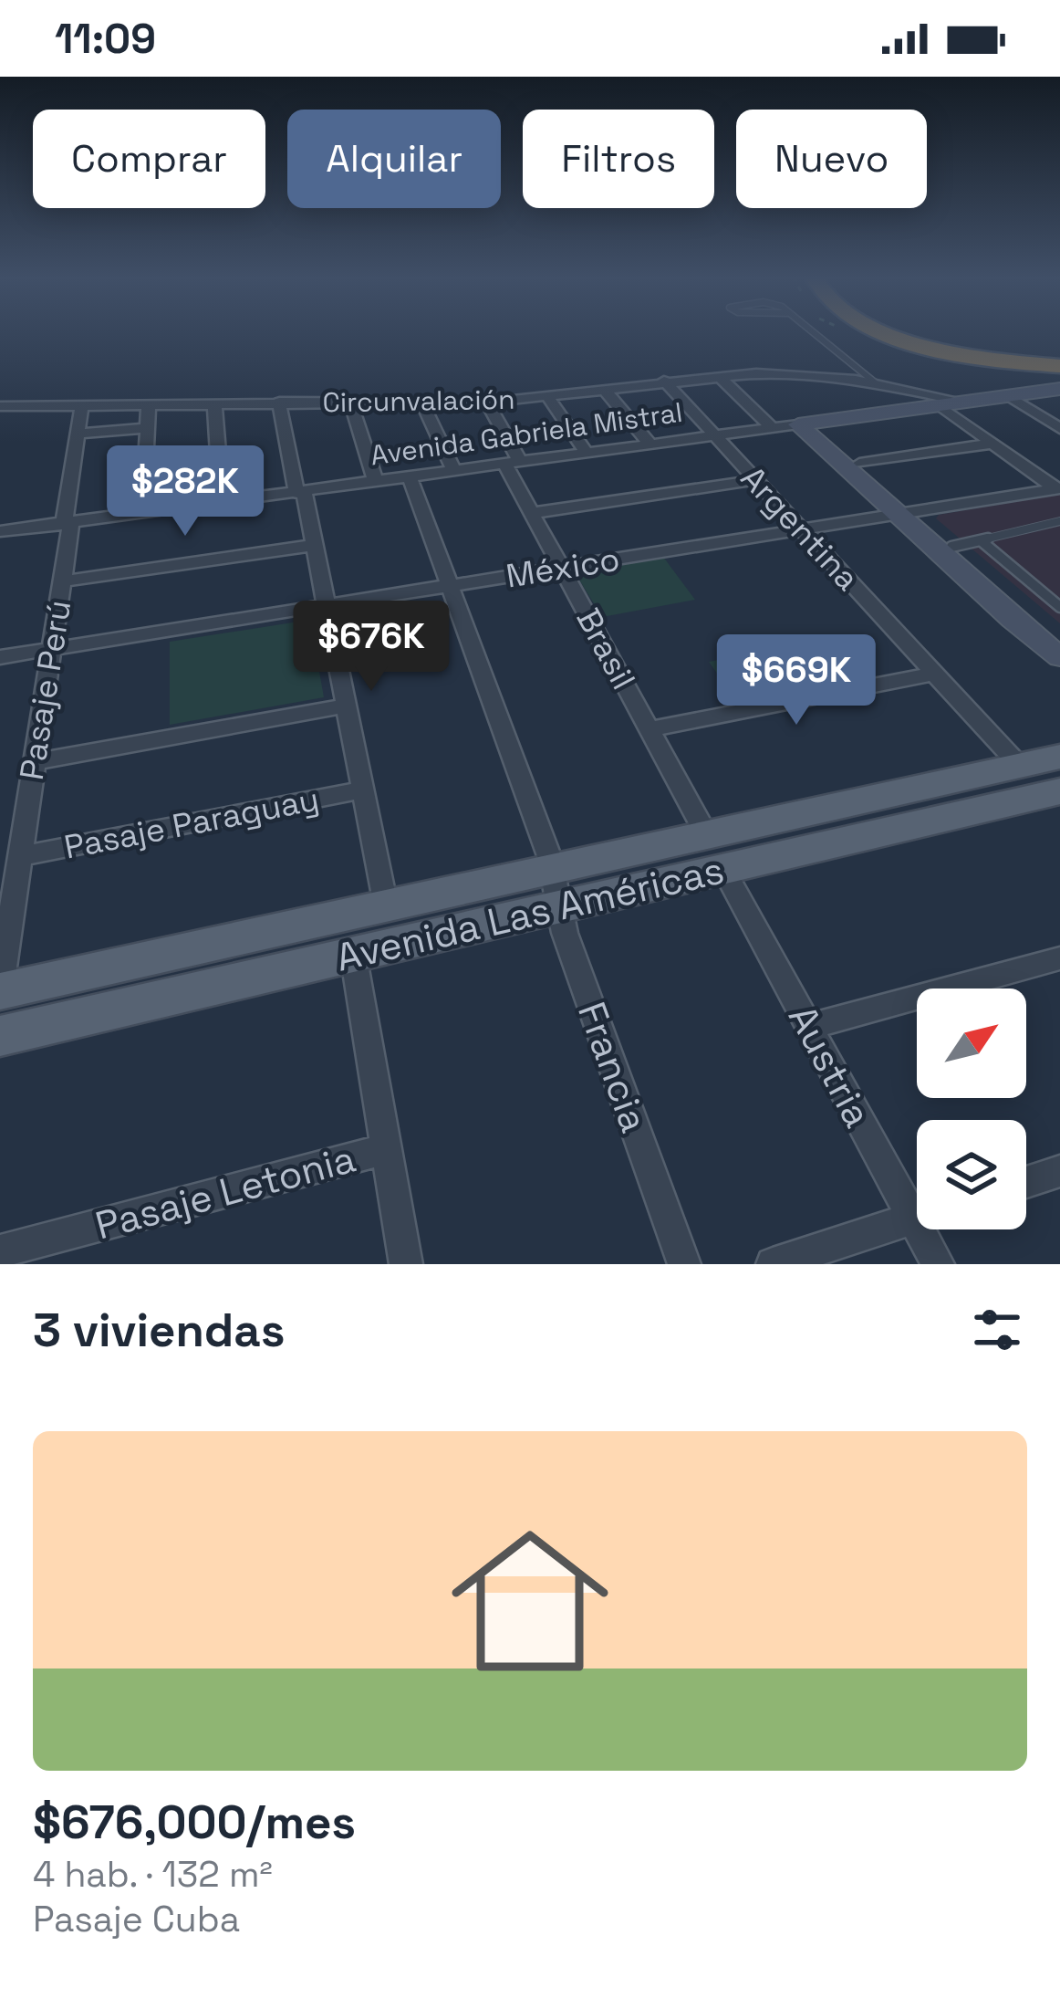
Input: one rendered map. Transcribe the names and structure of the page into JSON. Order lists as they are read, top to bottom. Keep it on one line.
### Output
{"streets":{"main road":["Avenida Las Américas"],"street":["Circunvalación","Avenida Gabriela Mistral","Argentina","México","Brasil","Pasaje Perú","Pasaje Paraguay","Austria","Francia","Pasaje Letonia"]},"crossings":[["Circunvalación","Avenida Gabriela Mistral"],["Circunvalación","Argentina"],["Circunvalación","Brasil"],["Circunvalación","Pasaje Perú"],["Avenida Gabriela Mistral","Argentina"],["Avenida Gabriela Mistral","Brasil"],["Avenida Gabriela Mistral","Pasaje Perú"],["Avenida Gabriela Mistral","Francia"],["Argentina","México"],["Argentina","Avenida Las Américas"],["México","Brasil"],["México","Pasaje Perú"],["México","Francia"],["Brasil","Avenida Las Américas"],["Pasaje Perú","Pasaje Paraguay"],["Pasaje Perú","Avenida Las Américas"],["Avenida Las Américas","Austria"],["Avenida Las Américas","Francia"]],"north":"top right","page":{"status":"11:09","chip":["Comprar","Alquilar","Filtros","Nuevo"],"price":["$282K","$676K","$669K"],"heading":"3 viviendas","list":[{"name":"$676,000/mes","note":"4 hab. · 132 m² · Pasaje Cuba"}]}}
